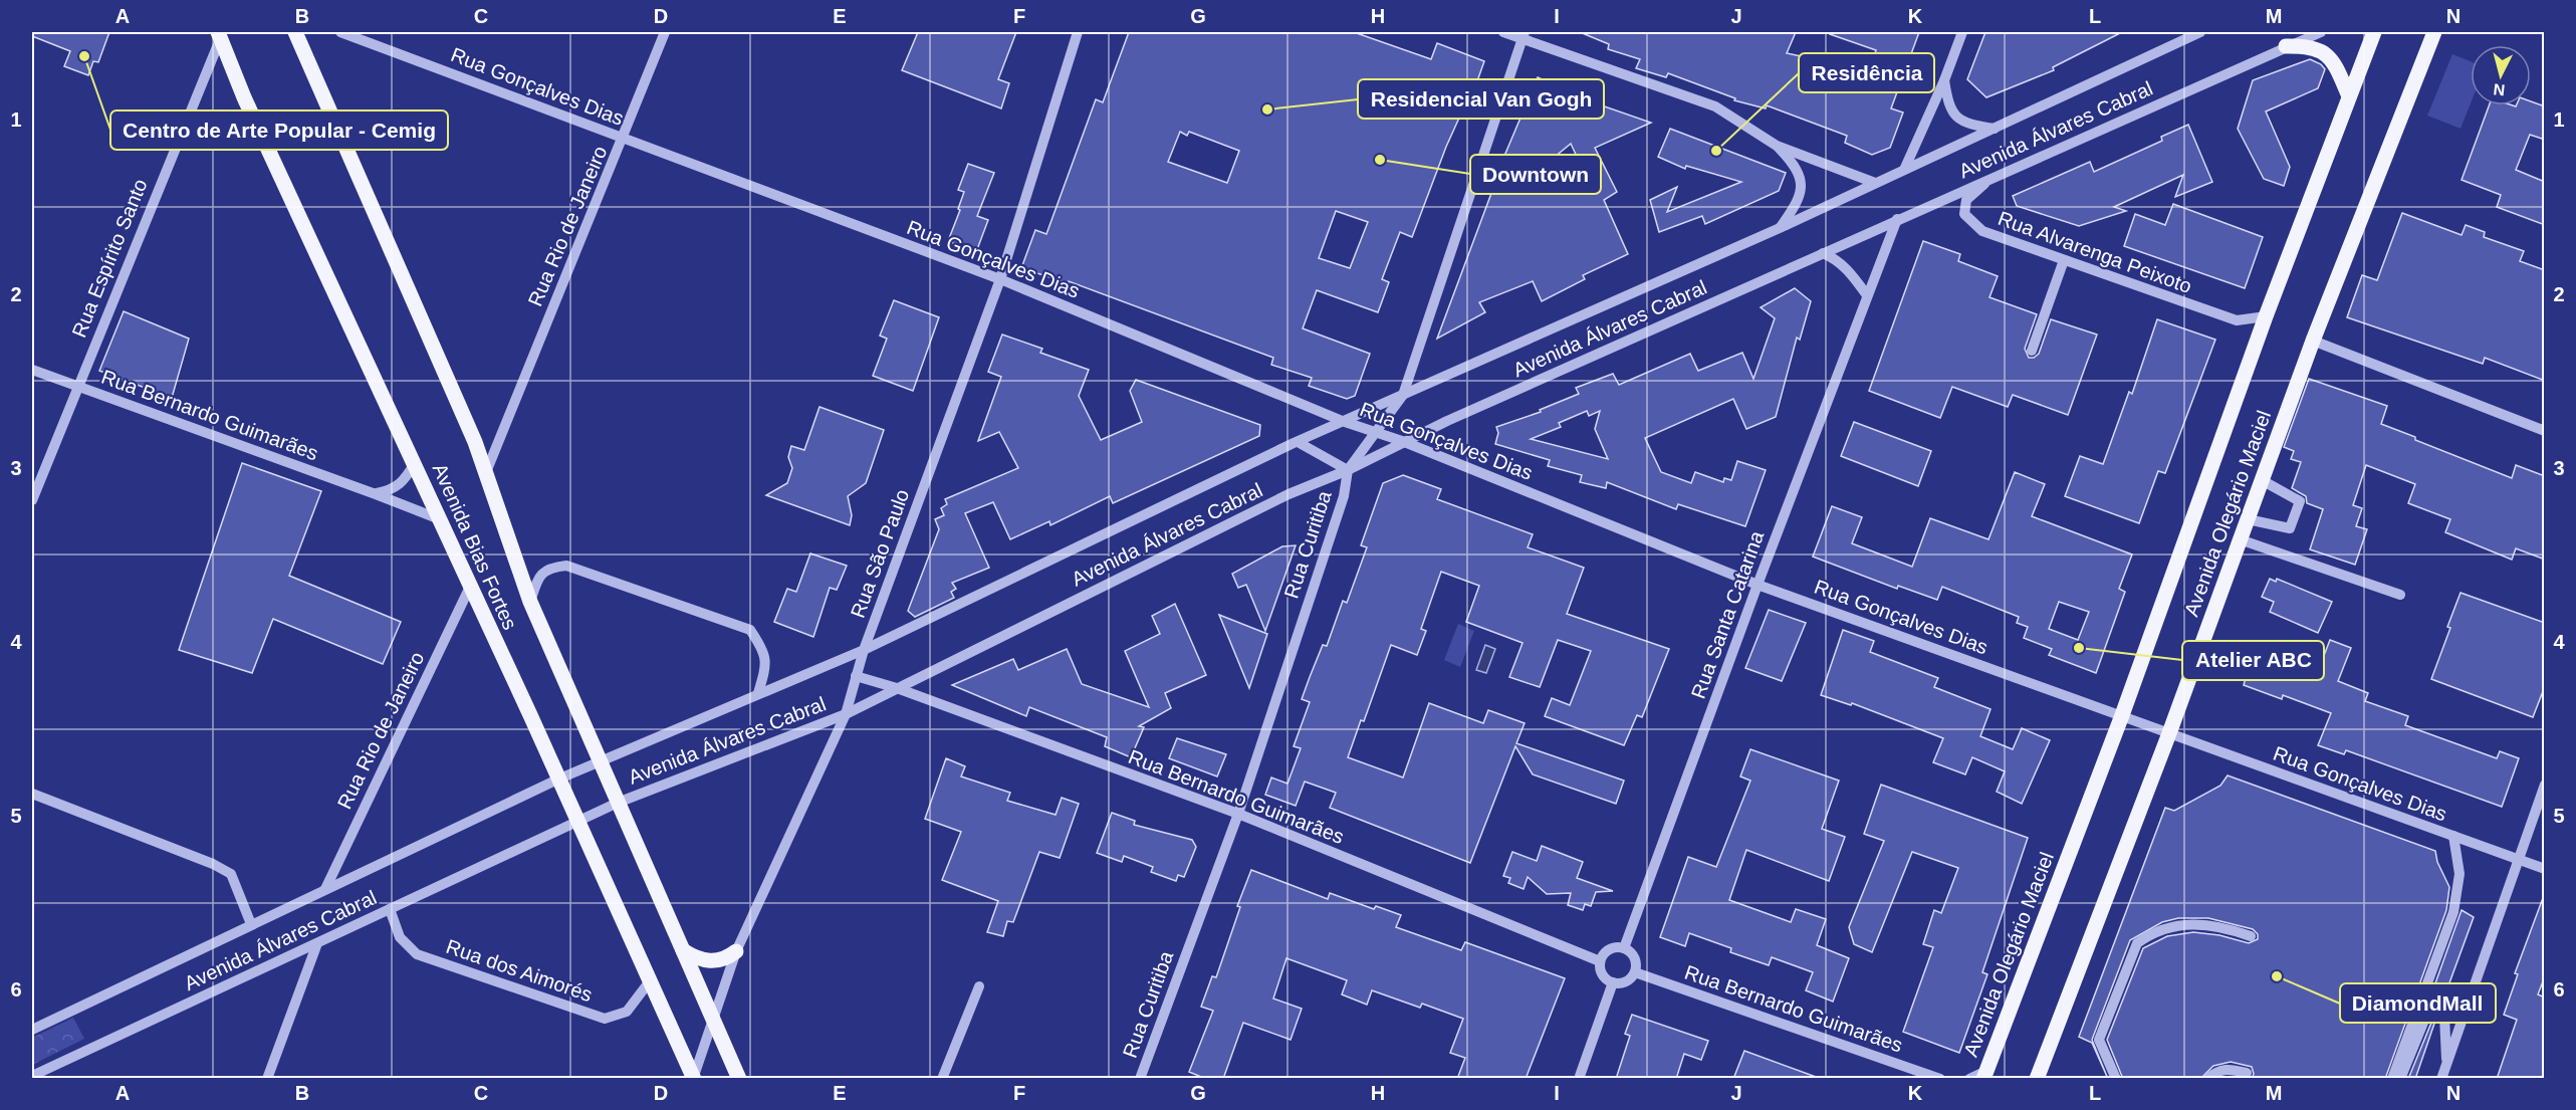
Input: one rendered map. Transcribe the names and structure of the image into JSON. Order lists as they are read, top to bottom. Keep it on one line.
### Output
{"streets":{"main road":["Avenida Olegário Maciel","Avenida Bias Fortes"],"street":["Rua Gonçalves Dias","Avenida Álvares Cabral","Rua Rio de Janeiro","Rua Alvarenga Peixoto","Rua Espírito Santo","Rua Bernardo Guimarães","Rua Curitiba","Rua São Paulo","Rua Santa Catarina","Rua dos Aimorés"]},"crossings":[["Rua Gonçalves Dias","Avenida Álvares Cabral"],["Rua Gonçalves Dias","Rua Rio de Janeiro"],["Rua Gonçalves Dias","Avenida Olegário Maciel"],["Rua Gonçalves Dias","Rua Curitiba"],["Rua Gonçalves Dias","Rua São Paulo"],["Rua Gonçalves Dias","Rua Santa Catarina"],["Avenida Álvares Cabral","Rua Rio de Janeiro"],["Avenida Álvares Cabral","Rua Alvarenga Peixoto"],["Avenida Álvares Cabral","Rua Bernardo Guimarães"],["Avenida Álvares Cabral","Rua Curitiba"],["Avenida Álvares Cabral","Avenida Bias Fortes"],["Avenida Álvares Cabral","Rua São Paulo"],["Avenida Álvares Cabral","Rua Santa Catarina"],["Avenida Álvares Cabral","Rua dos Aimorés"],["Rua Rio de Janeiro","Avenida Bias Fortes"],["Rua Alvarenga Peixoto","Avenida Olegário Maciel"],["Rua Espírito Santo","Rua Bernardo Guimarães"],["Rua Espírito Santo","Avenida Bias Fortes"],["Rua Bernardo Guimarães","Rua Curitiba"],["Rua Bernardo Guimarães","Avenida Bias Fortes"],["Rua Bernardo Guimarães","Rua São Paulo"],["Rua Bernardo Guimarães","Rua Santa Catarina"],["Avenida Bias Fortes","Rua São Paulo"],["Avenida Bias Fortes","Rua dos Aimorés"]],"places":["Centro de Arte Popular - Cemig","Residencial Van Gogh","Residência","Downtown","Atelier ABC","DiamondMall"],"north":"bottom","grid":{"columns":["A","B","C","D","E","F","G","H","I","J","K","L","M","N"],"rows":["1","2","3","4","5","6"]}}
